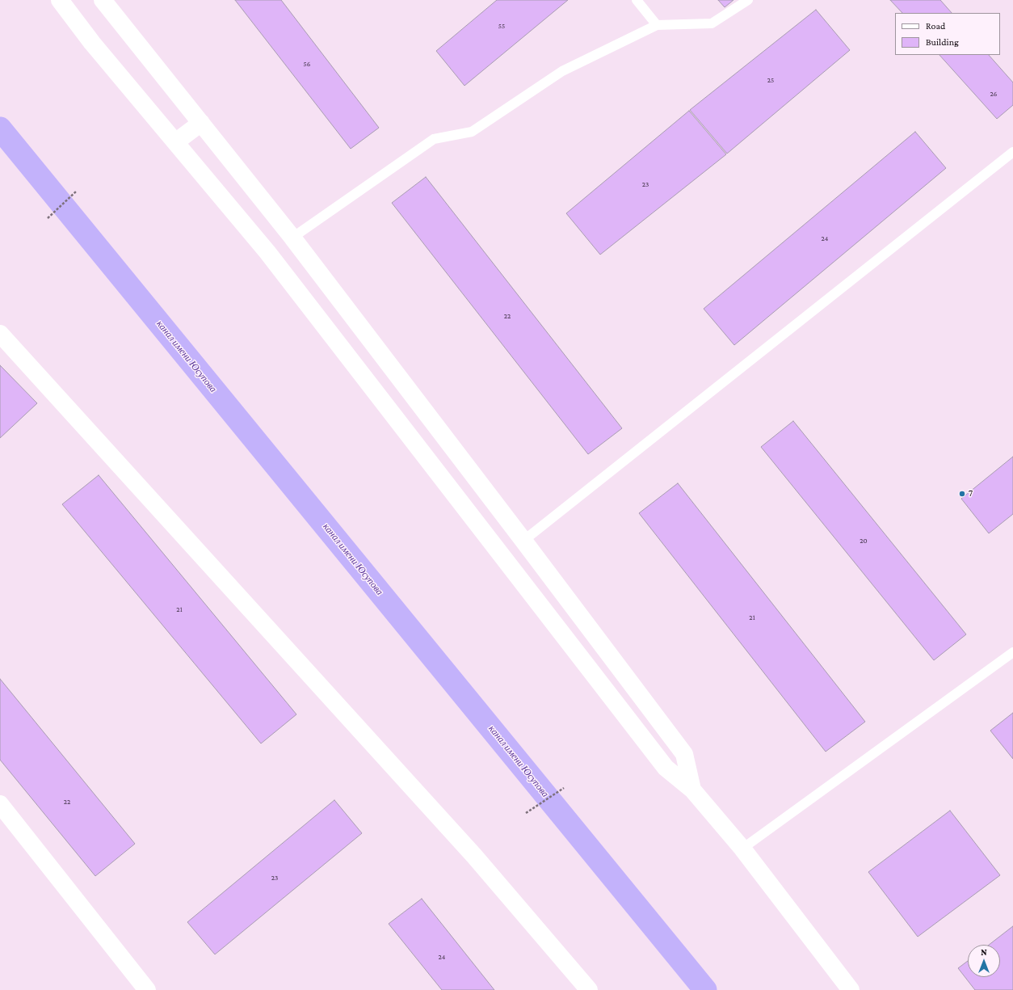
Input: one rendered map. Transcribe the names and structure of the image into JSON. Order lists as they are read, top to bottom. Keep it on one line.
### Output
{"water":["канал имени Юсупова"],"places":["7"],"house_numbers":["55","56","25","26","23","24","22","20","21","21","22","23","24"],"legend":["Road","Building"],"north":"top"}
